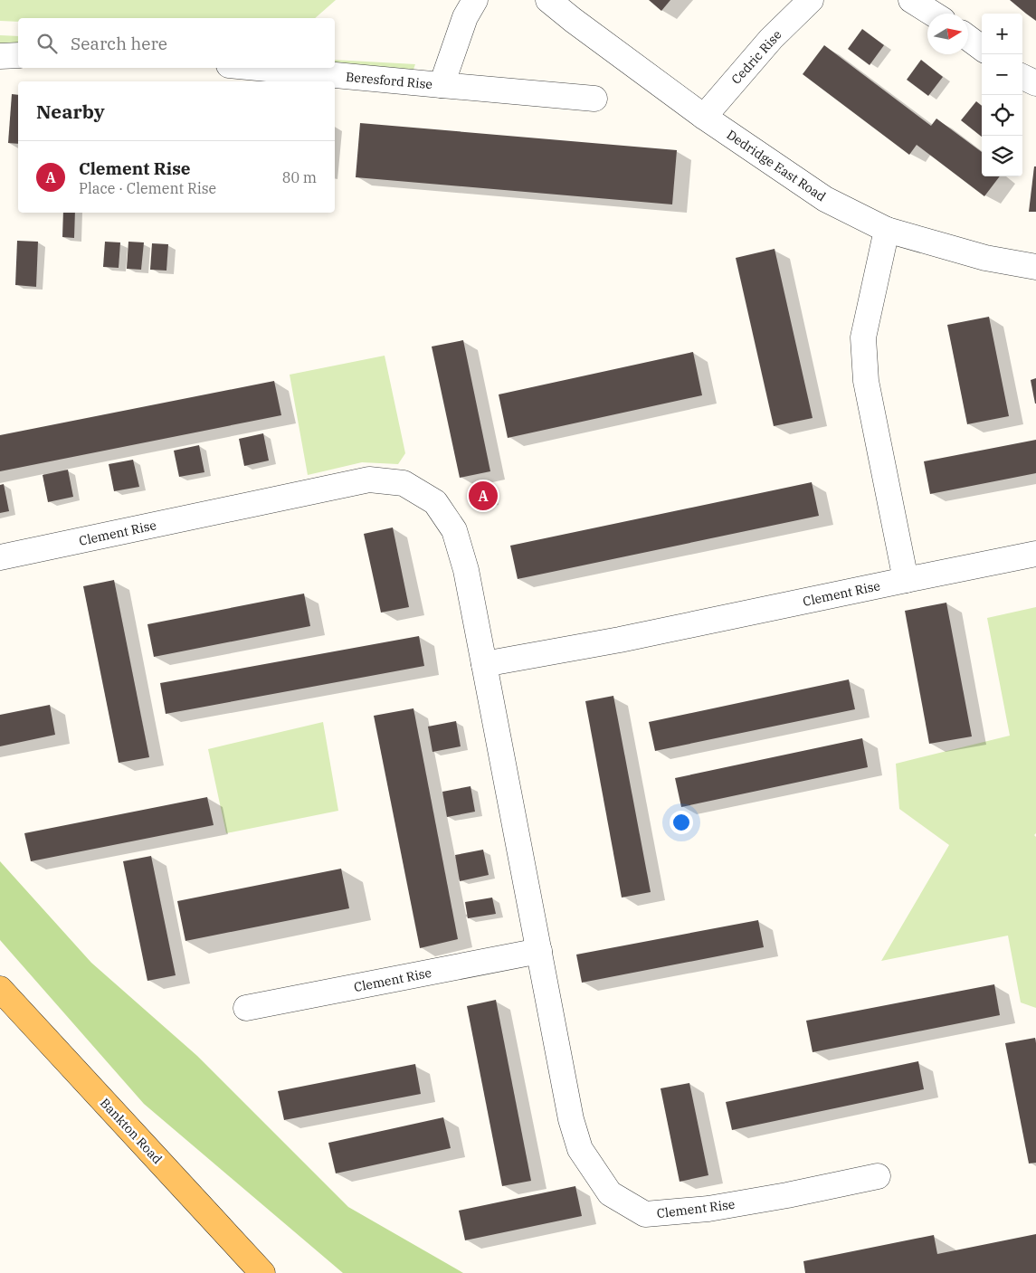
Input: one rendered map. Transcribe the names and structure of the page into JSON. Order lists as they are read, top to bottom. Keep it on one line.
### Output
{"streets":{"main road":["Bankton Road"],"street":["Cedric Rise","Beresford Rise","Dedridge East Road","Clement Rise"]},"crossings":[["Cedric Rise","Dedridge East Road"]],"north":"right","page":{"map_buttons":["+","−"],"search":"Search here","heading":"Nearby","list":[{"mark":"A","name":"Clement Rise","note":"Place · Clement Rise","value":"80 m"}],"pins":"A"}}
